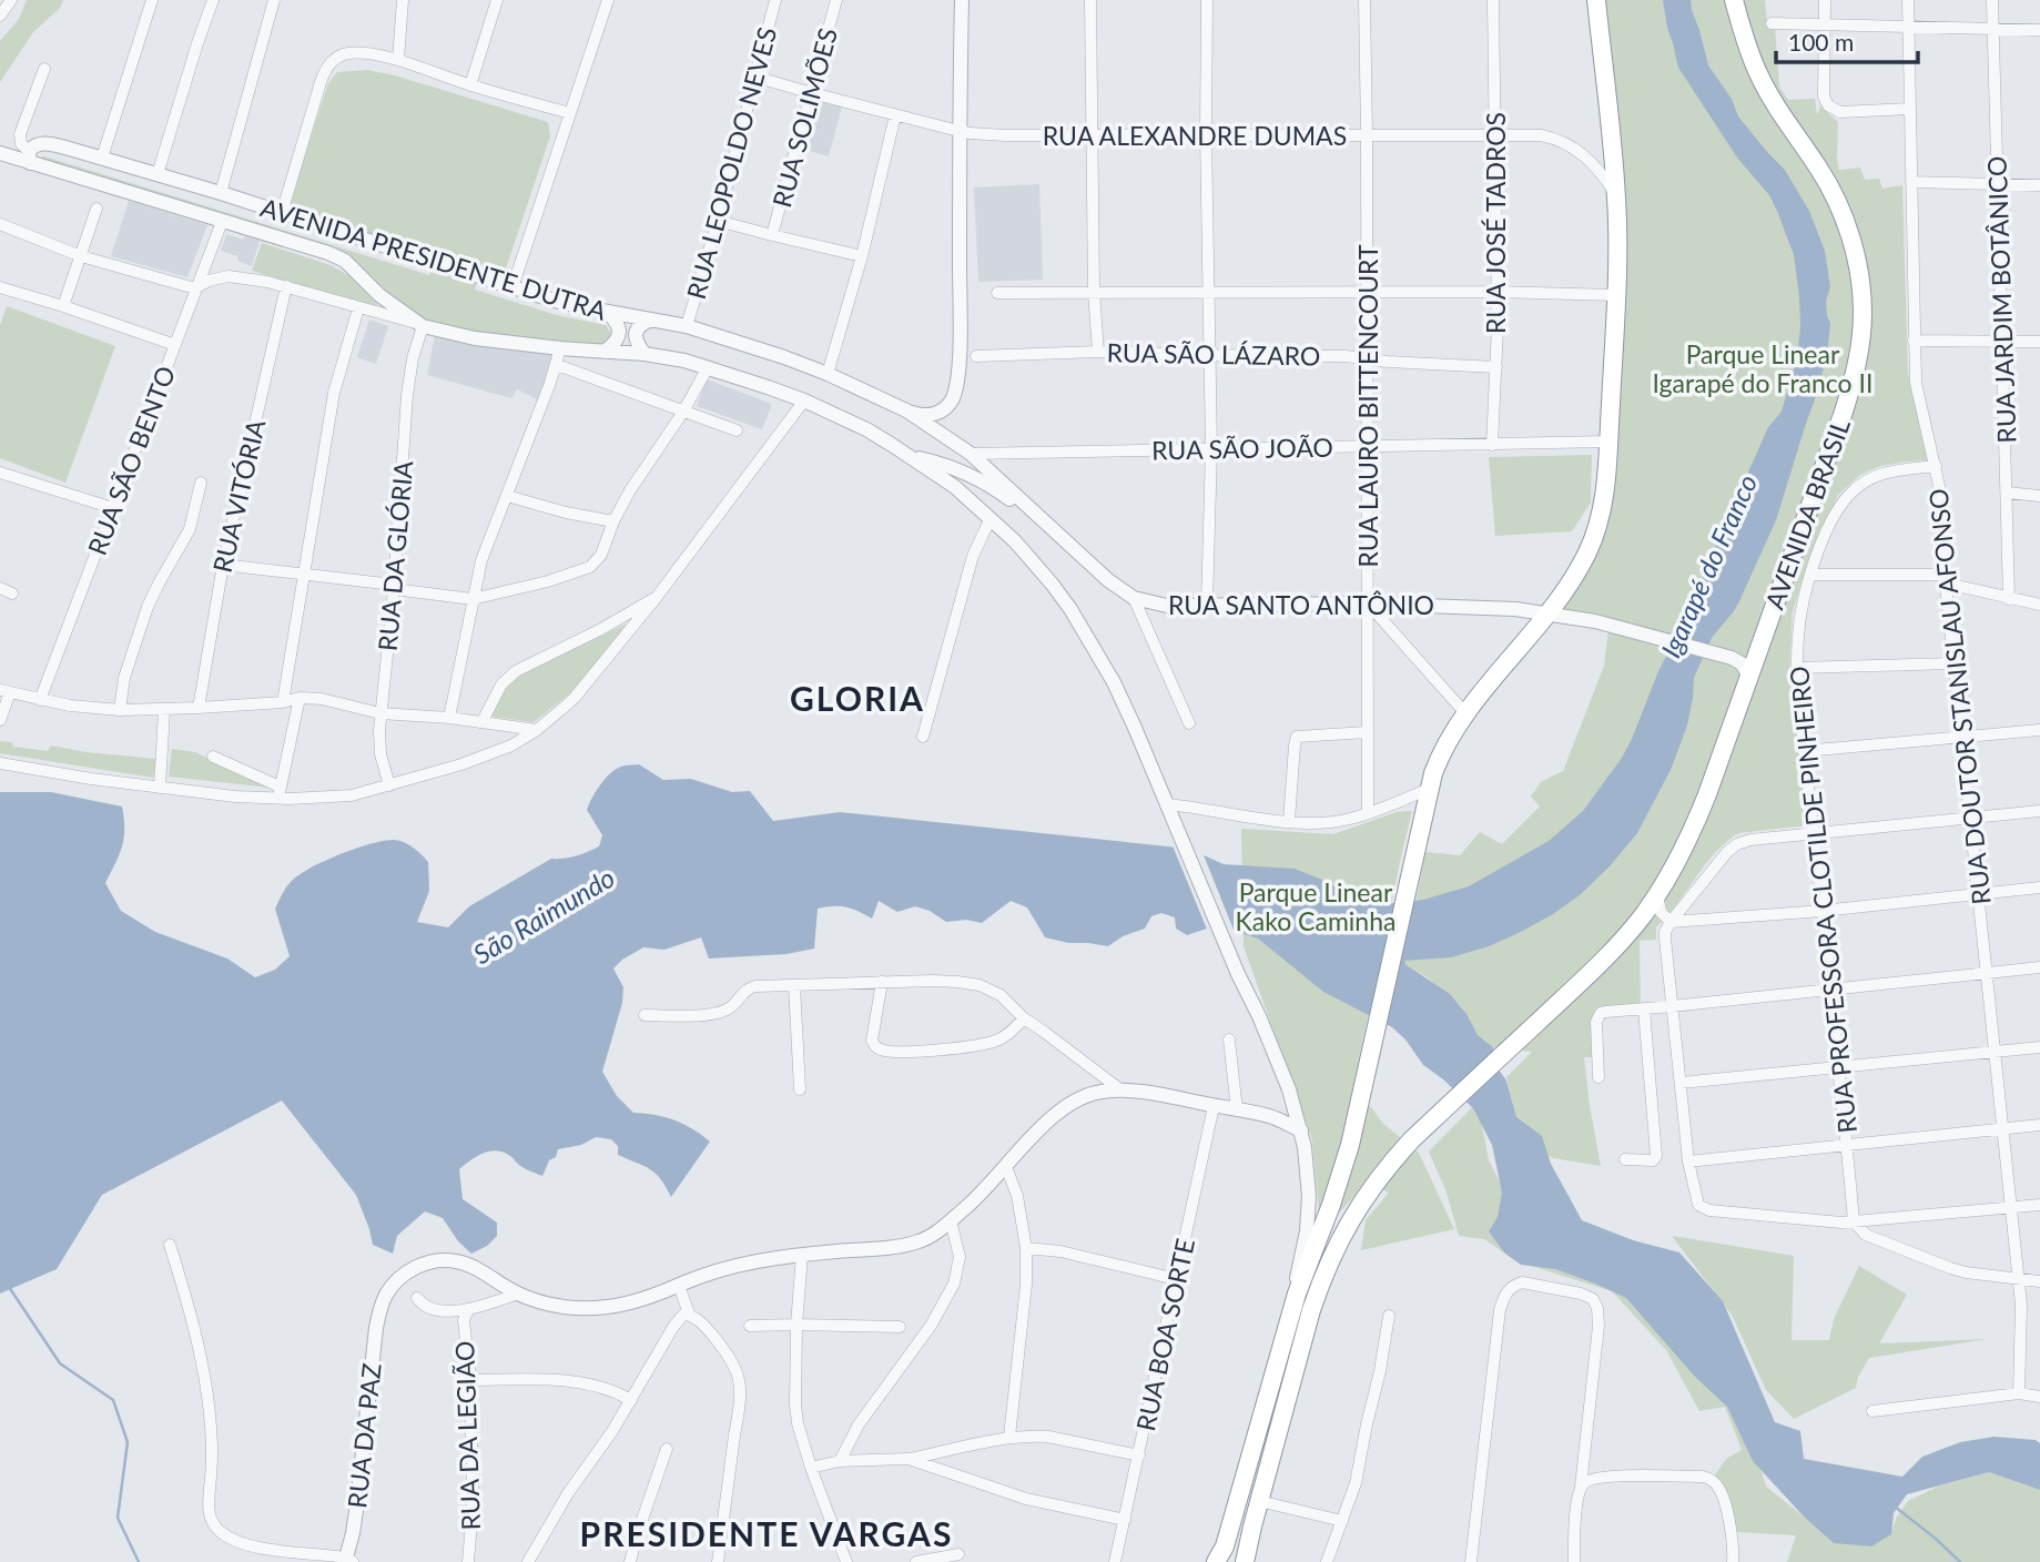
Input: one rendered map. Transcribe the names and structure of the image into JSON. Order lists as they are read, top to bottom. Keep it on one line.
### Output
{"streets":{"highway":["AVENIDA BRASIL"],"street":["RUA SOLIMÕES","RUA ALEXANDRE DUMAS","RUA LEOPOLDO NEVES","RUA JOSÉ TADROS","AVENIDA PRESIDENTE DUTRA","RUA JARDIM BOTÂNICO","RUA SÃO LÁZARO","RUA LAURO BITTENCOURT","RUA SÃO JOÃO","RUA SÃO BENTO","RUA VITÓRIA","RUA DA GLÓRIA","RUA SANTO ANTÔNIO","RUA DOUTOR STANISLAU AFONSO","RUA PROFESSORA CLOTILDE PINHEIRO","RUA BOA SORTE","RUA DA PAZ","RUA DA LEGIÃO"]},"crossings":[["RUA SOLIMÕES","RUA ALEXANDRE DUMAS"],["RUA ALEXANDRE DUMAS","RUA LEOPOLDO NEVES"],["RUA ALEXANDRE DUMAS","RUA JOSÉ TADROS"],["RUA ALEXANDRE DUMAS","RUA LAURO BITTENCOURT"],["RUA LEOPOLDO NEVES","AVENIDA PRESIDENTE DUTRA"],["RUA JOSÉ TADROS","RUA SÃO LÁZARO"],["RUA JOSÉ TADROS","RUA SÃO JOÃO"],["AVENIDA PRESIDENTE DUTRA","RUA SÃO JOÃO"],["AVENIDA PRESIDENTE DUTRA","RUA SÃO BENTO"],["AVENIDA PRESIDENTE DUTRA","RUA DA GLÓRIA"],["AVENIDA PRESIDENTE DUTRA","RUA SANTO ANTÔNIO"],["RUA SÃO LÁZARO","RUA LAURO BITTENCOURT"],["RUA LAURO BITTENCOURT","RUA SÃO JOÃO"],["RUA LAURO BITTENCOURT","RUA SANTO ANTÔNIO"],["RUA SÃO JOÃO","RUA SANTO ANTÔNIO"],["AVENIDA BRASIL","RUA SANTO ANTÔNIO"],["RUA DOUTOR STANISLAU AFONSO","RUA PROFESSORA CLOTILDE PINHEIRO"]],"districts":["GLORIA","PRESIDENTE VARGAS"],"water":["Igarapé do Franco","São Raimundo"],"parks":["Parque Linear Igarapé do Franco II","Parque Linear Kako Caminha"],"scale_bar":"100 m"}
